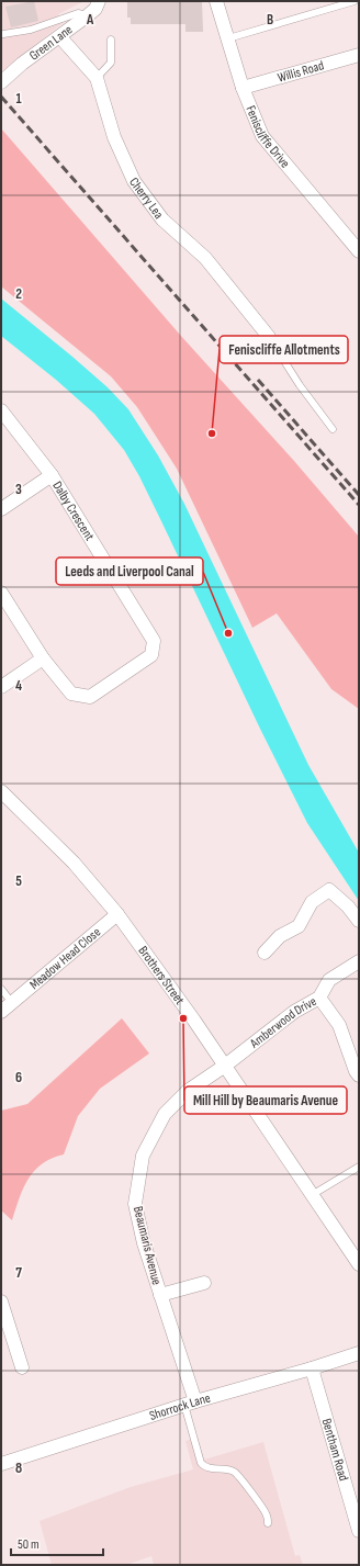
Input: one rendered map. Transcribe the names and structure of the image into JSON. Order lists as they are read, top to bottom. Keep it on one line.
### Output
{"streets":{"street":["Green Lane","Willis Road","Feniscliffe Drive","Cherry Lea","Dalby Crescent","Meadow Head Close","Brothers Street","Amberwood Drive","Beaumaris Avenue","Shorrock Lane","Bentham Road"]},"crossings":[["Green Lane","Cherry Lea"],["Willis Road","Feniscliffe Drive"],["Meadow Head Close","Brothers Street"],["Brothers Street","Amberwood Drive"],["Brothers Street","Beaumaris Avenue"],["Amberwood Drive","Beaumaris Avenue"],["Beaumaris Avenue","Shorrock Lane"],["Shorrock Lane","Bentham Road"]],"places":["Feniscliffe Allotments","Leeds and Liverpool Canal","Mill Hill by Beaumaris Avenue"],"scale_bar":"50 m","grid":{"columns":["A","B"],"rows":["1","2","3","4","5","6","7","8"]}}
